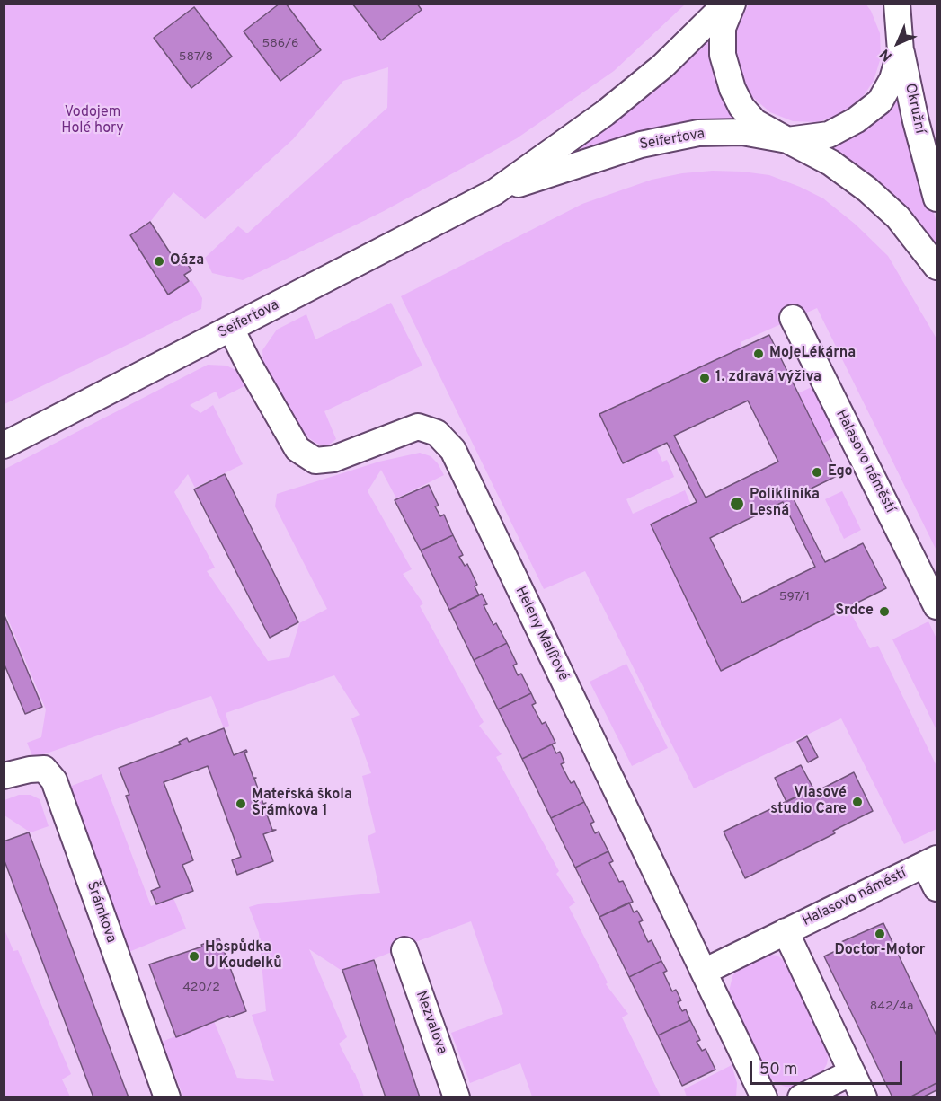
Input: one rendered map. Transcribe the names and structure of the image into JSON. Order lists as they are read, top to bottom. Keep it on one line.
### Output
{"streets":{"street":["Okružní","Seifertova","Halasovo náměstí","Heleny Malířové","Šrámkova","Nezvalova"]},"crossings":[["Seifertova","Heleny Malířové"],["Halasovo náměstí","Heleny Malířové"]],"parks":["Vodojem Holé hory"],"places":["Oáza","MojeLékárna","1. zdravá výživa","Ego","Poliklinika Lesná","Srdce","Vlasové studio Care","Mateřská škola Šrámkova 1","Doctor-Motor","Hospůdka U Koudelků"],"house_numbers":["586/6","587/8","597/1","420/2","842/4a"],"scale_bar":"50 m","north":"bottom left"}
